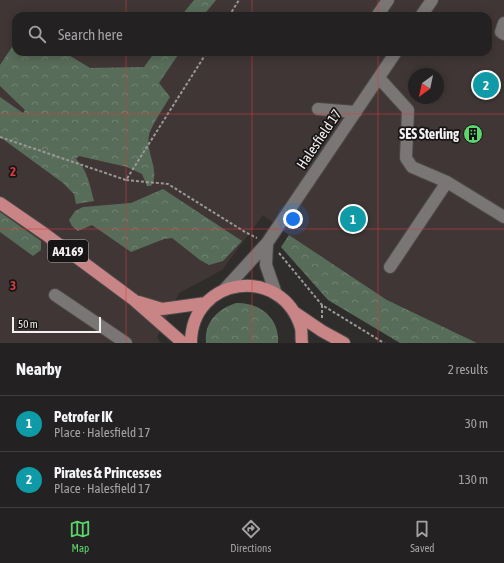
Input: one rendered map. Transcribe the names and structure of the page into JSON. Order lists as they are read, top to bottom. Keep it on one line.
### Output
{"streets":{"main road":["A4169"],"street":["Halesfield 17"]},"places":{"building":["SES Sterling"]},"scale_bar":"50 m","north":"bottom left","page":{"search":"Search here","pins":["2","1"],"scale":"50 m","heading":["Nearby","2 results"],"list":[{"mark":"1","name":"Petrofer IK","note":"Place · Halesfield 17","value":"30 m"},{"mark":"2","name":"Pirates & Princesses","note":"Place · Halesfield 17","value":"130 m"}],"nav":["Map","Directions","Saved"]},"grid":{"rows":["2","3"]}}
